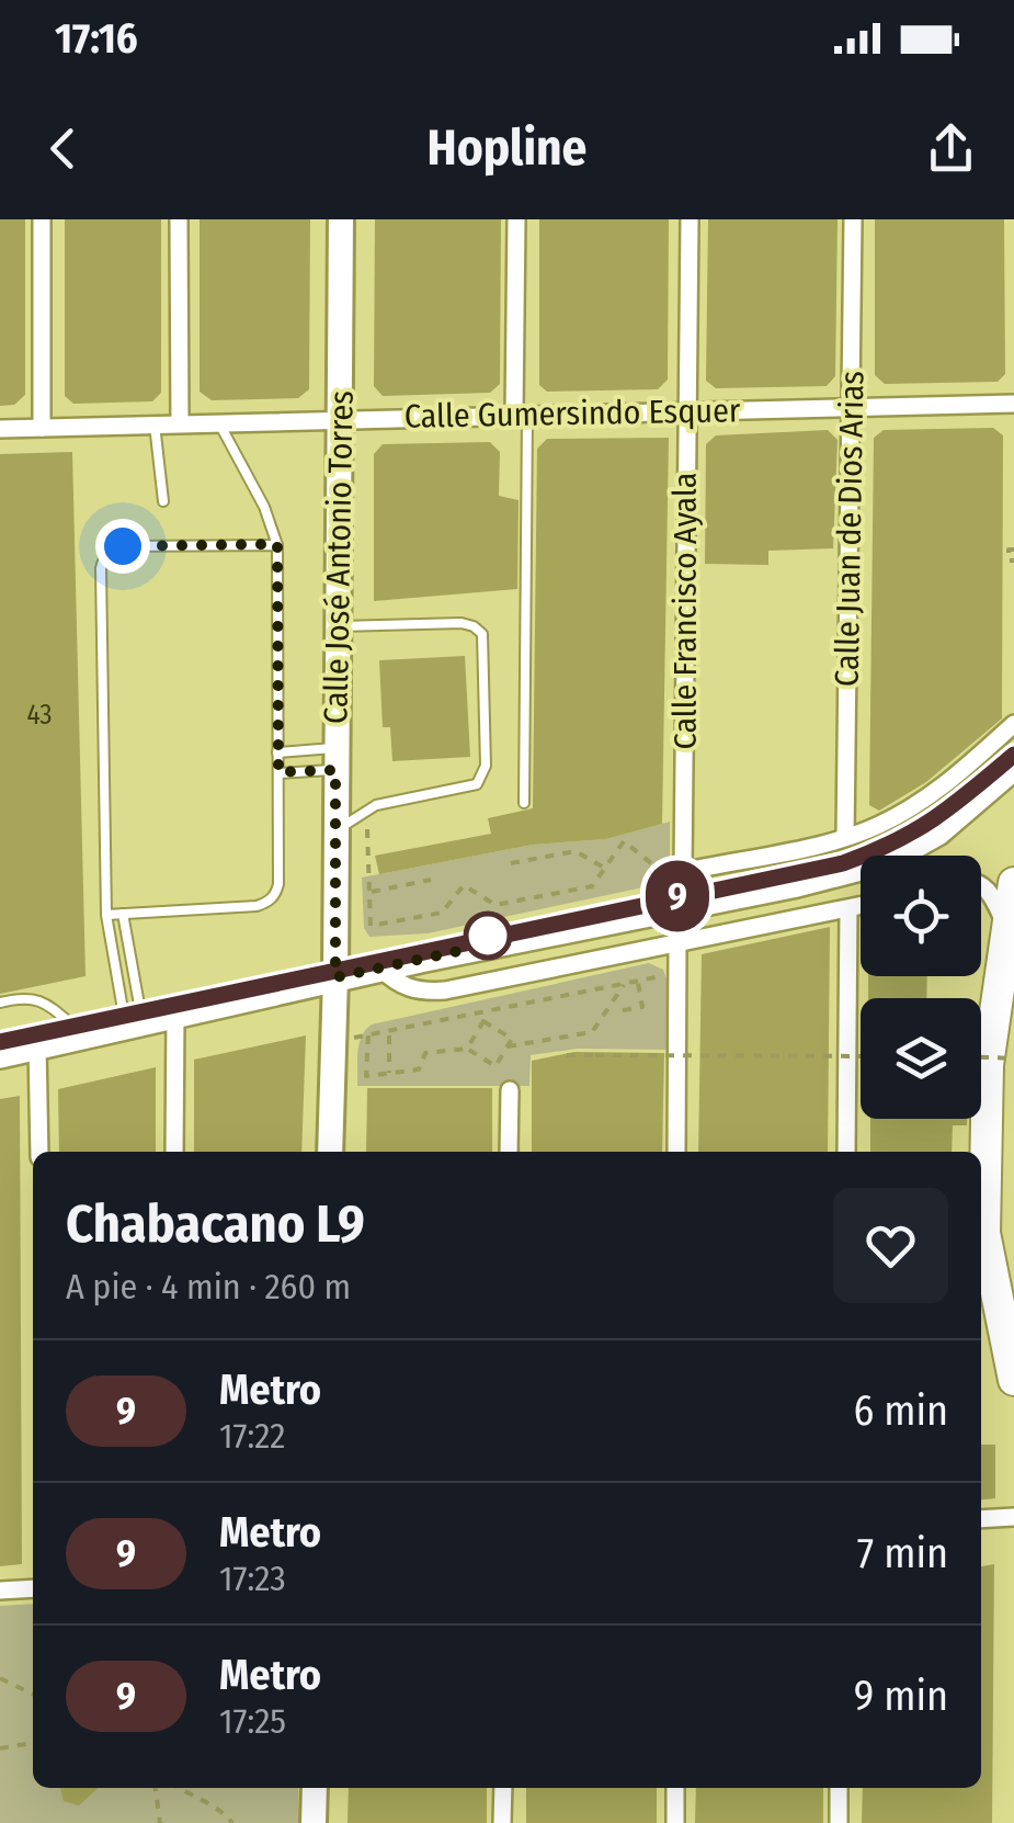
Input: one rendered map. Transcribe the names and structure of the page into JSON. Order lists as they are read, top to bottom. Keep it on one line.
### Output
{"streets":{"street":["Calle Gumersindo Esquer","Calle Juan de Dios Arias","Calle José Antonio Torres","Calle Francisco Ayala"]},"crossings":[["Calle Gumersindo Esquer","Calle Juan de Dios Arias"],["Calle Gumersindo Esquer","Calle José Antonio Torres"],["Calle Gumersindo Esquer","Calle Francisco Ayala"]],"lines":["metro line 9"],"house_numbers":["43"],"page":{"status":"17:16","header":"Hopline","on_map":"9","heading":["Chabacano L9","A pie · 4 min · 260 m"],"list":[{"mark":"9","name":"Metro","note":"17:22","value":"6 min"},{"mark":"9","name":"Metro","note":"17:23","value":"7 min"},{"mark":"9","name":"Metro","note":"17:25","value":"9 min"}]}}
